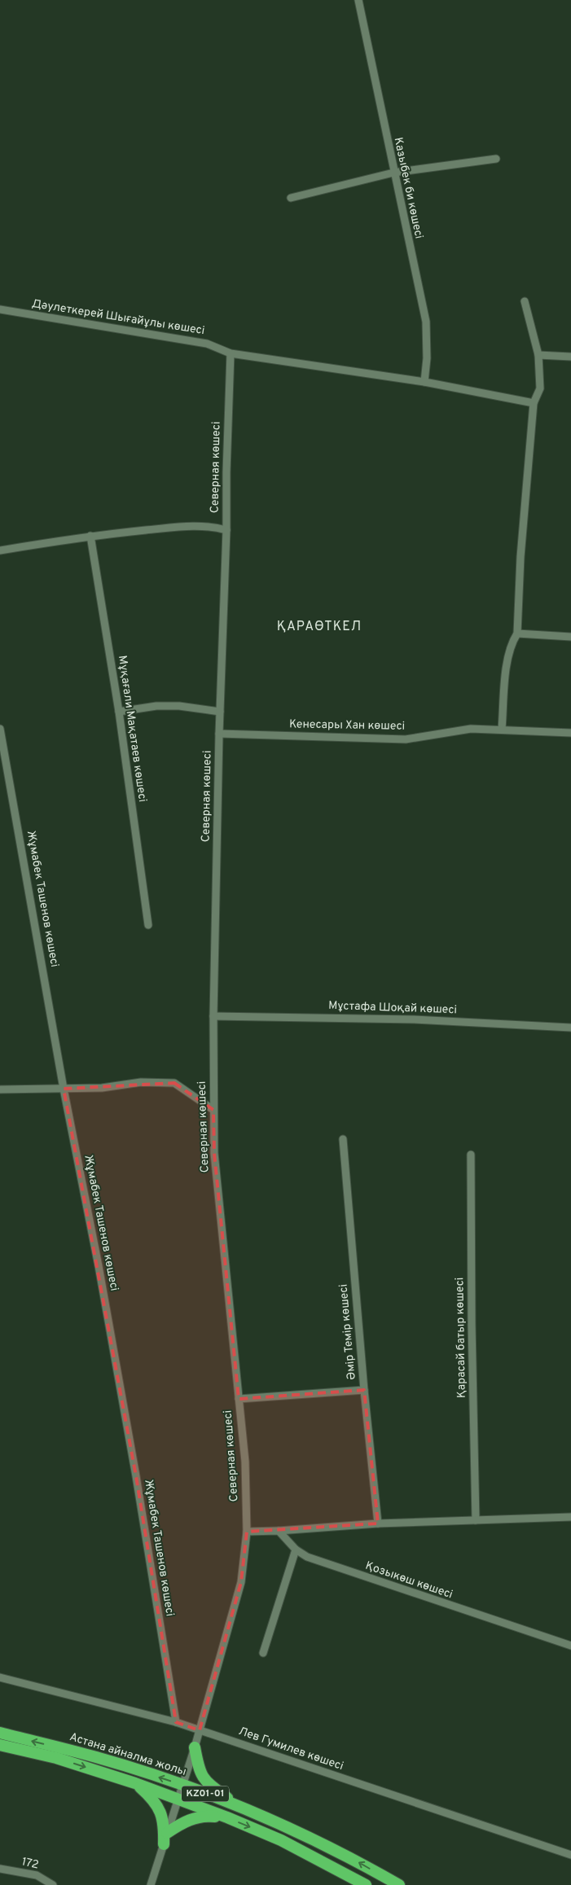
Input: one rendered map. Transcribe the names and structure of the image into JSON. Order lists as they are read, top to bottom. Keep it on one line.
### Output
{"streets":{"highway":["Астана айналма жолы","KZ01-01"],"street":["Казыбек би көшесі","Дәулеткерей Шығайұлы көшесі","Северная көшесі","Кенесары Хан көшесі","Мұқағали Мақатаев көшесі","Жұмабек Ташенов көшесі","Мұстафа Шоқай көшесі","Әмір Темір көшесі","Қарасай батыр көшесі","Қозыкөш көшесі","Лев Гумилев көшесі","172"]},"crossings":[["Казыбек би көшесі","Дәулеткерей Шығайұлы көшесі"],["Дәулеткерей Шығайұлы көшесі","Северная көшесі"],["Северная көшесі","Кенесары Хан көшесі"],["Северная көшесі","Мұстафа Шоқай көшесі"],["Северная көшесі","Лев Гумилев көшесі"],["Северная көшесі","Астана айналма жолы"],["Северная көшесі","KZ01-01"],["Жұмабек Ташенов көшесі","Лев Гумилев көшесі"]],"districts":["ҚАРАӨТКЕЛ"]}
